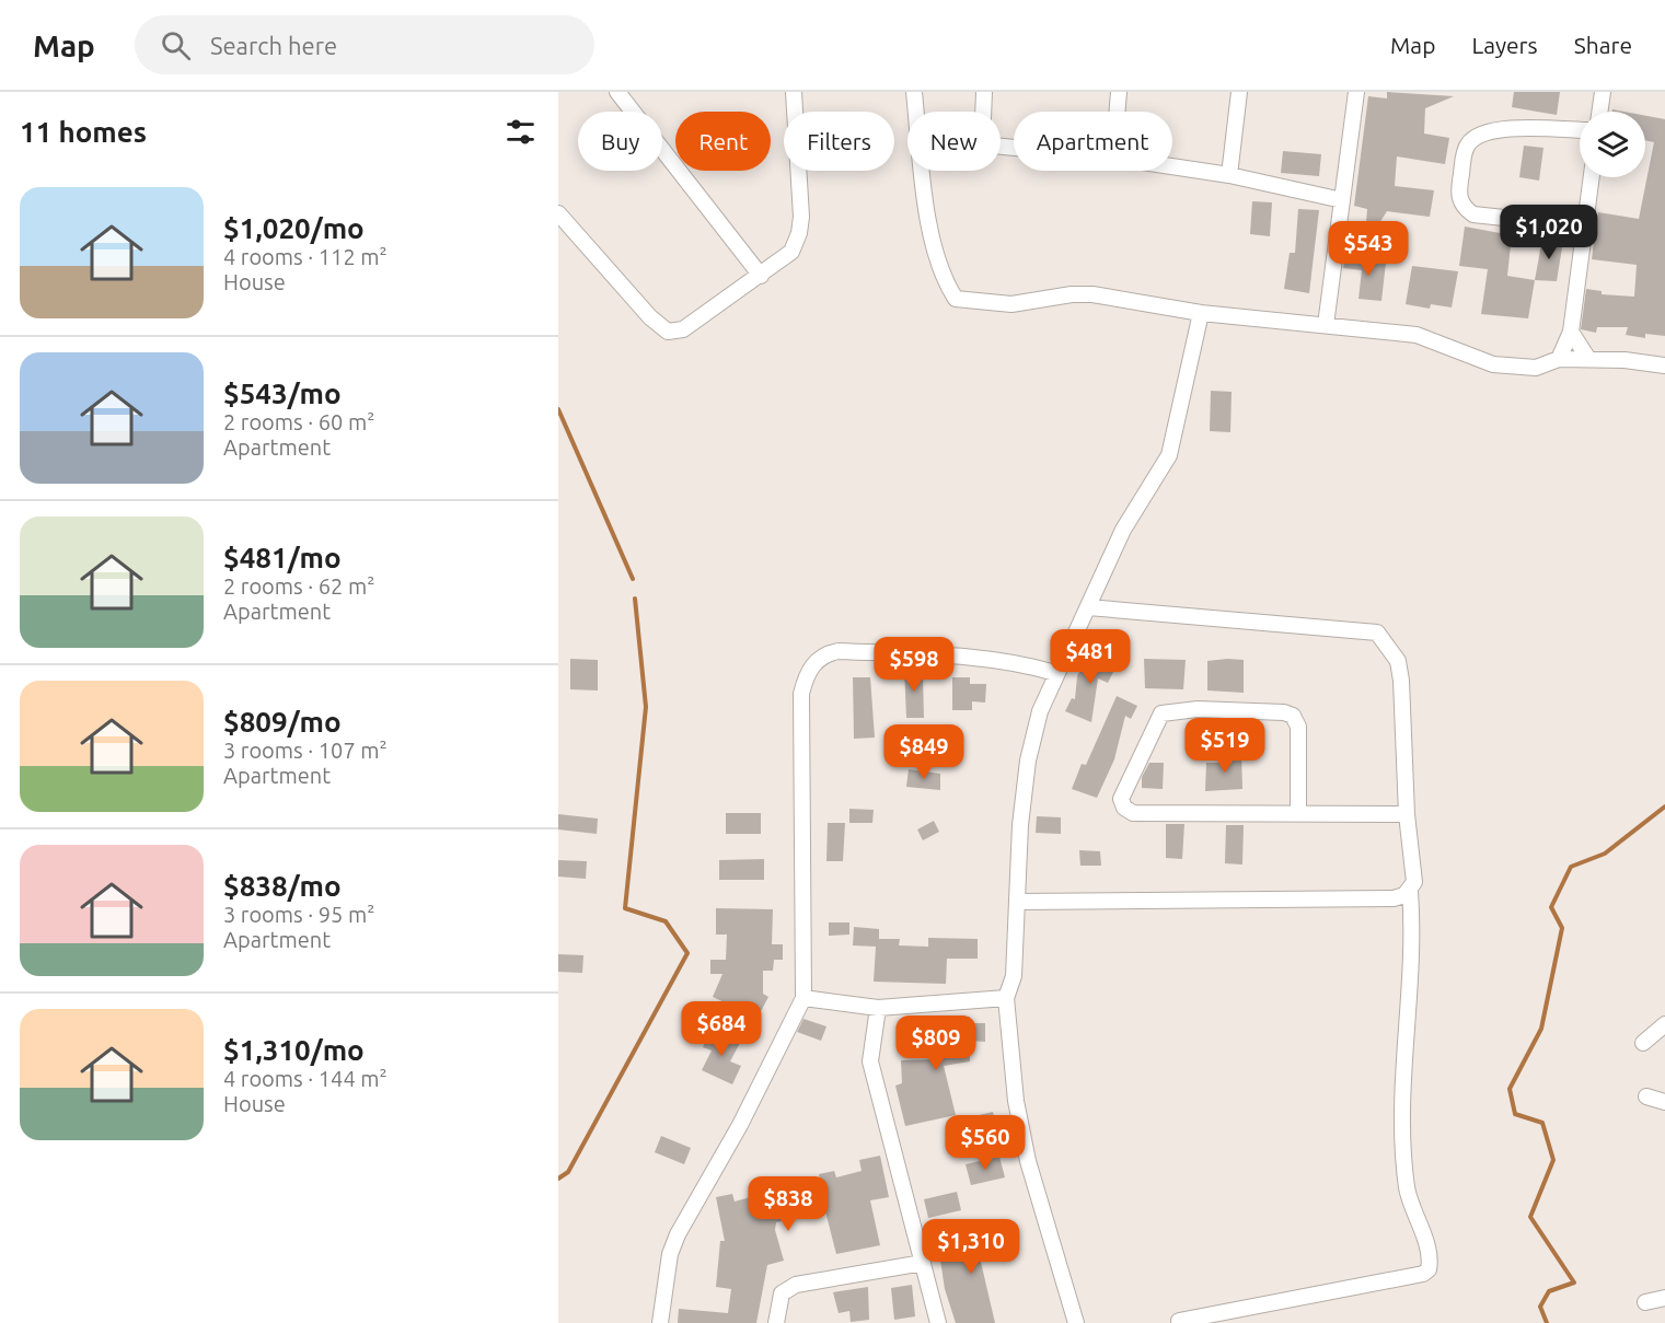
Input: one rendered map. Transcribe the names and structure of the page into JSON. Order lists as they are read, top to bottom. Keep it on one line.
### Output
{"page":{"header":"Map","search":"Search here","nav":["Map","Layers","Share"],"heading":"11 homes","chip":["Buy","Rent","Filters","New","Apartment"],"list":[{"name":"$1,020/mo","note":"4 rooms · 112 m² · House"},{"name":"$543/mo","note":"2 rooms · 60 m² · Apartment"},{"name":"$481/mo","note":"2 rooms · 62 m² · Apartment"},{"name":"$809/mo","note":"3 rooms · 107 m² · Apartment"},{"name":"$838/mo","note":"3 rooms · 95 m² · Apartment"},{"name":"$1,310/mo","note":"4 rooms · 144 m² · House"}],"price":["$1,020","$543","$481","$598","$519","$849","$684","$809","$560","$838","$1,310"]}}
